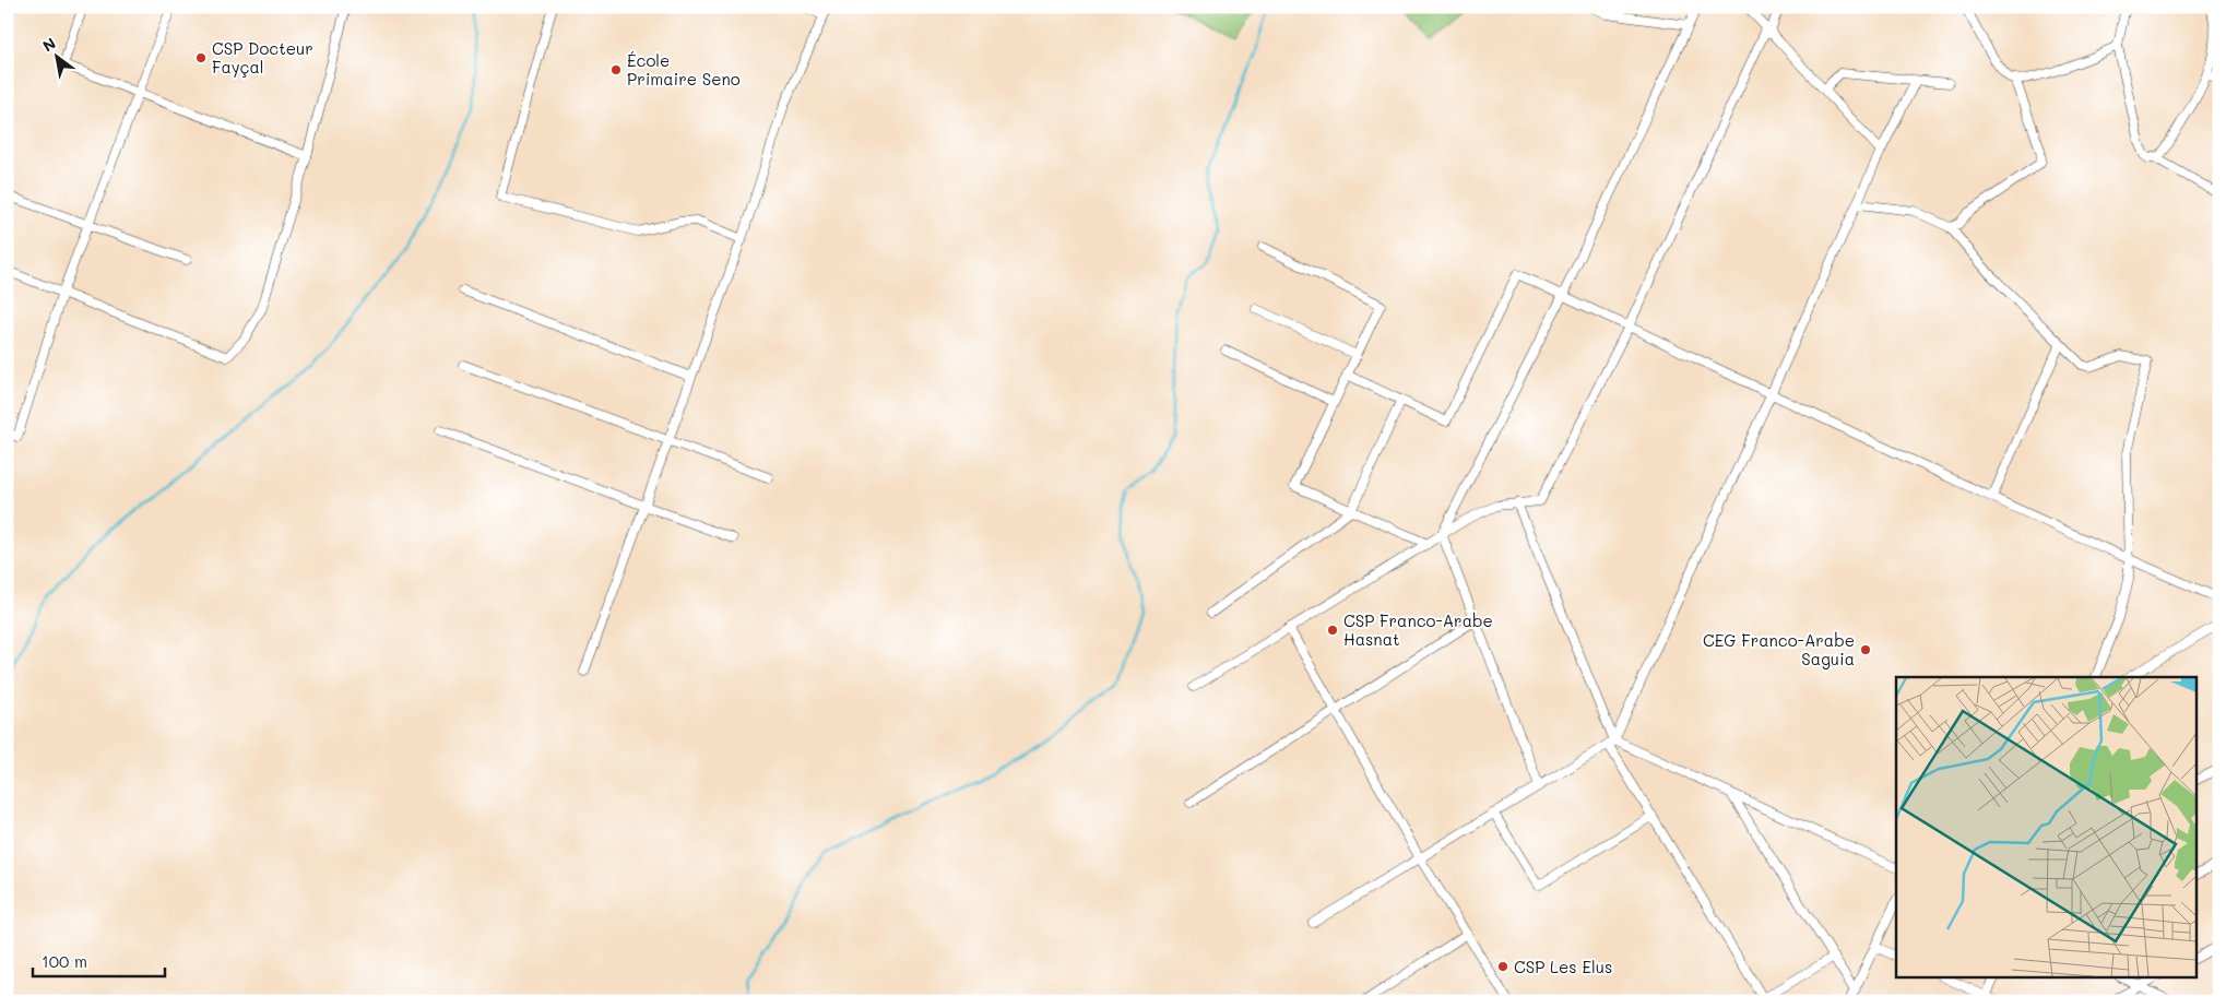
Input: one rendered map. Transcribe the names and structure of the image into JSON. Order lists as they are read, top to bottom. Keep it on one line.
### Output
{"places":["CSP Docteur Fayçal","École Primaire Seno","CSP Franco-Arabe Hasnat","CEG Franco-Arabe Saguia","CSP Les Elus"],"scale_bar":"100 m","north":"top left"}
